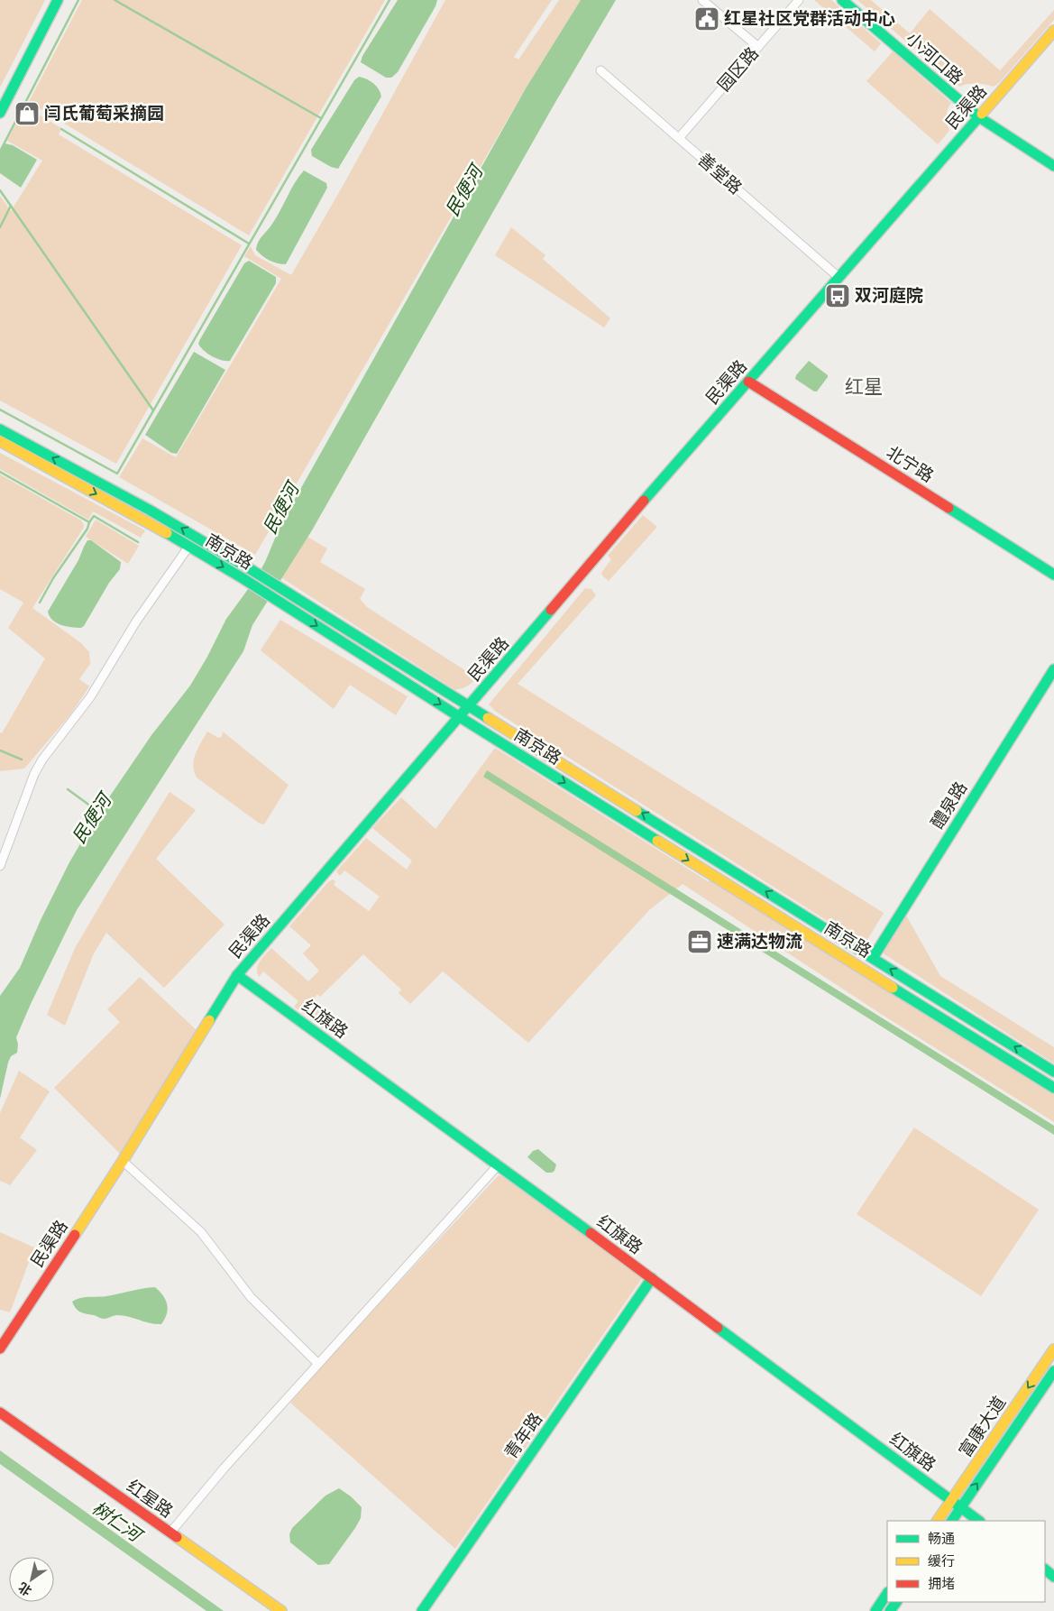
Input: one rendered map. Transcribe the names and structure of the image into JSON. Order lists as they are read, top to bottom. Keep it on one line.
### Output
{"streets":{"street":["小河口路","园区路","民渠路","善堂路","北宁路","南京路","醴泉路","红旗路","富康大道","青年路","红星路"]},"crossings":[["小河口路","民渠路"],["园区路","善堂路"],["民渠路","善堂路"],["民渠路","北宁路"],["民渠路","南京路"],["民渠路","红旗路"],["南京路","醴泉路"],["红旗路","富康大道"],["红旗路","青年路"]],"districts":["红星"],"water":["民便河","树仁河"],"places":{"public building":["红星社区党群活动中心"],"shop":["闫氏葡萄采摘园"],"bus stop":["双河庭院"],"office":["速满达物流"]},"legend":["畅通","缓行","拥堵"],"north":"bottom left"}
